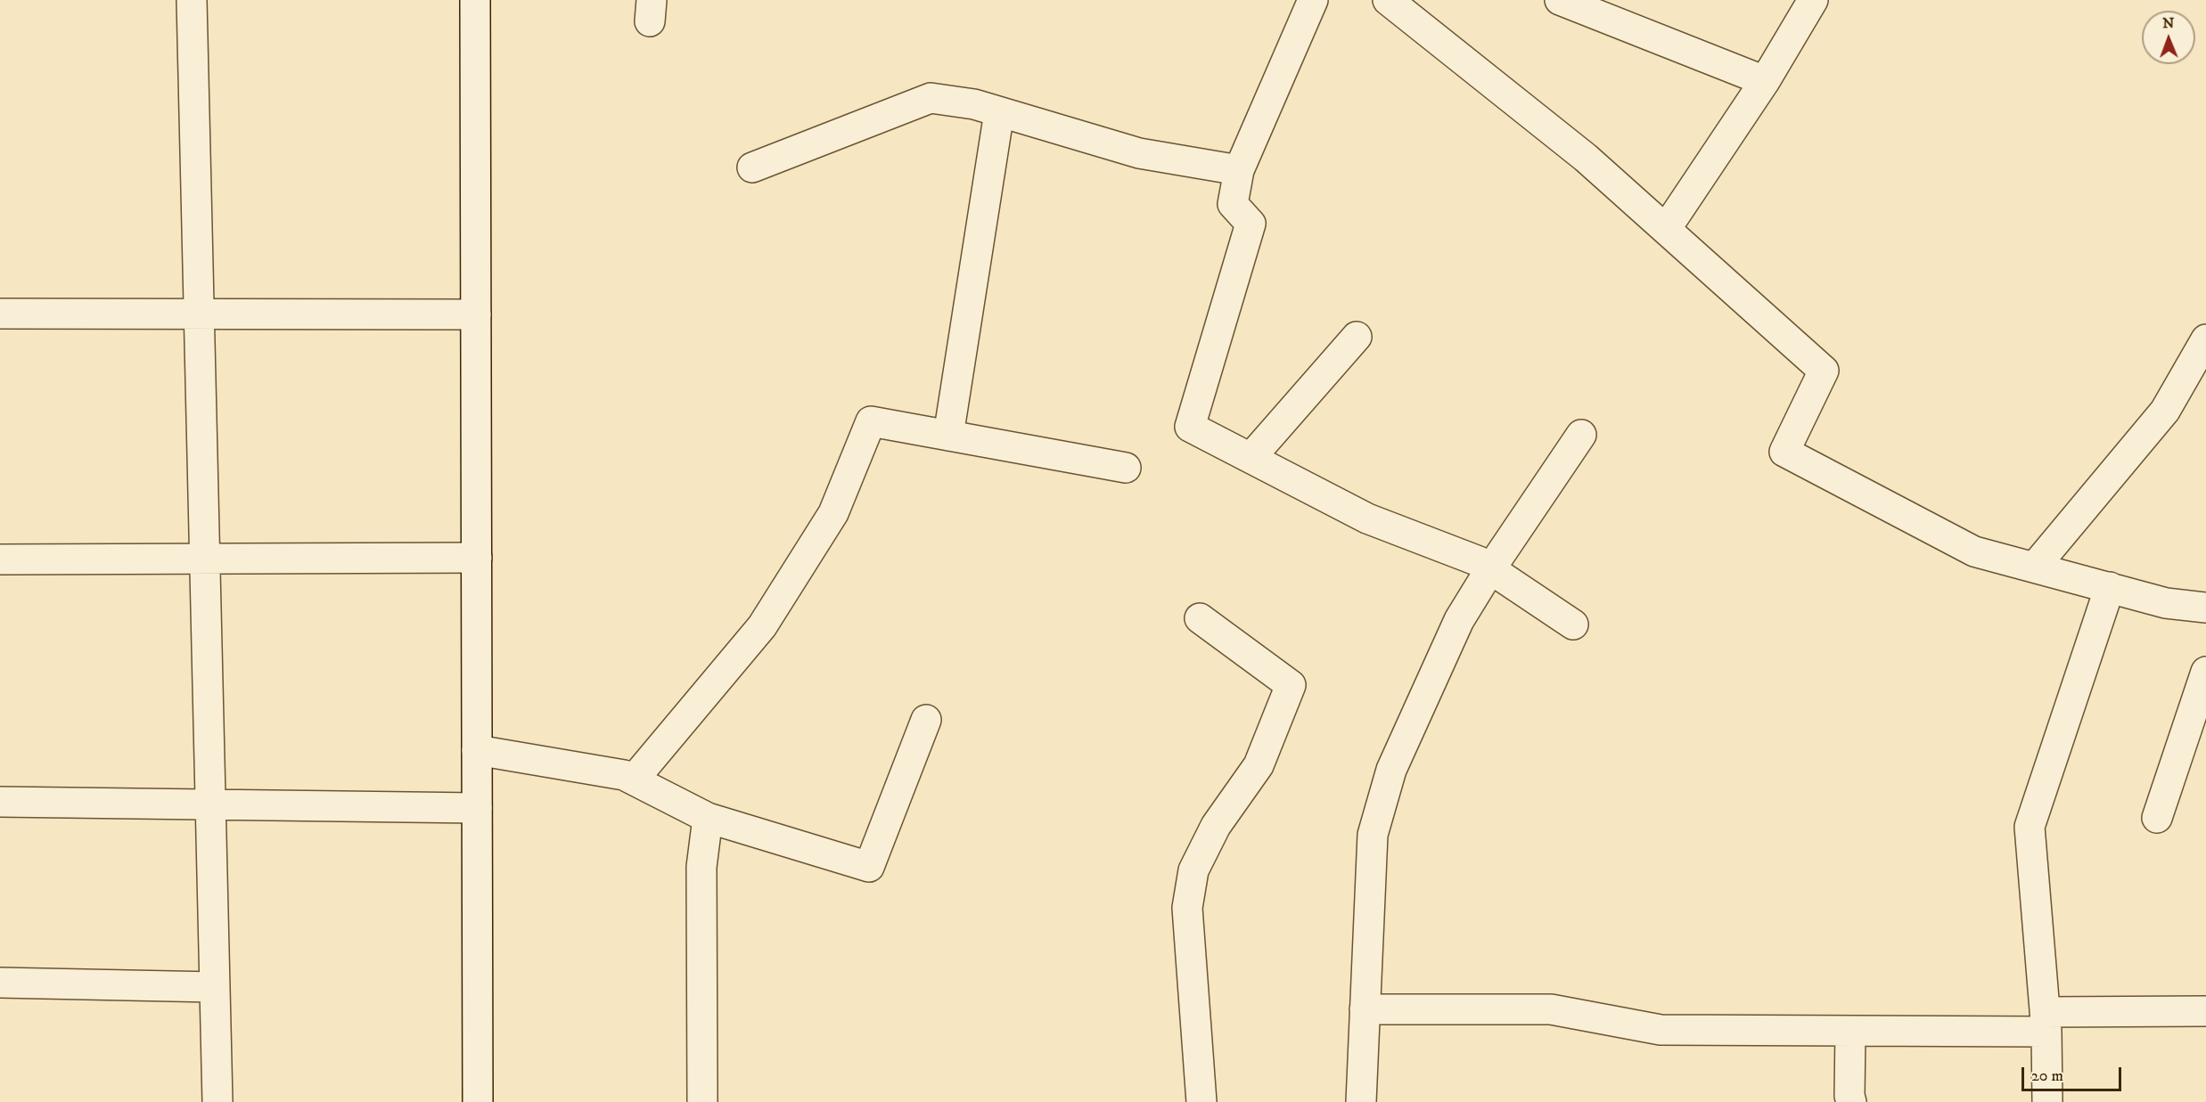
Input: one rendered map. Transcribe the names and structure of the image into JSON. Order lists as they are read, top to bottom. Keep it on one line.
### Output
{"scale_bar":"20 m","north":"top"}
